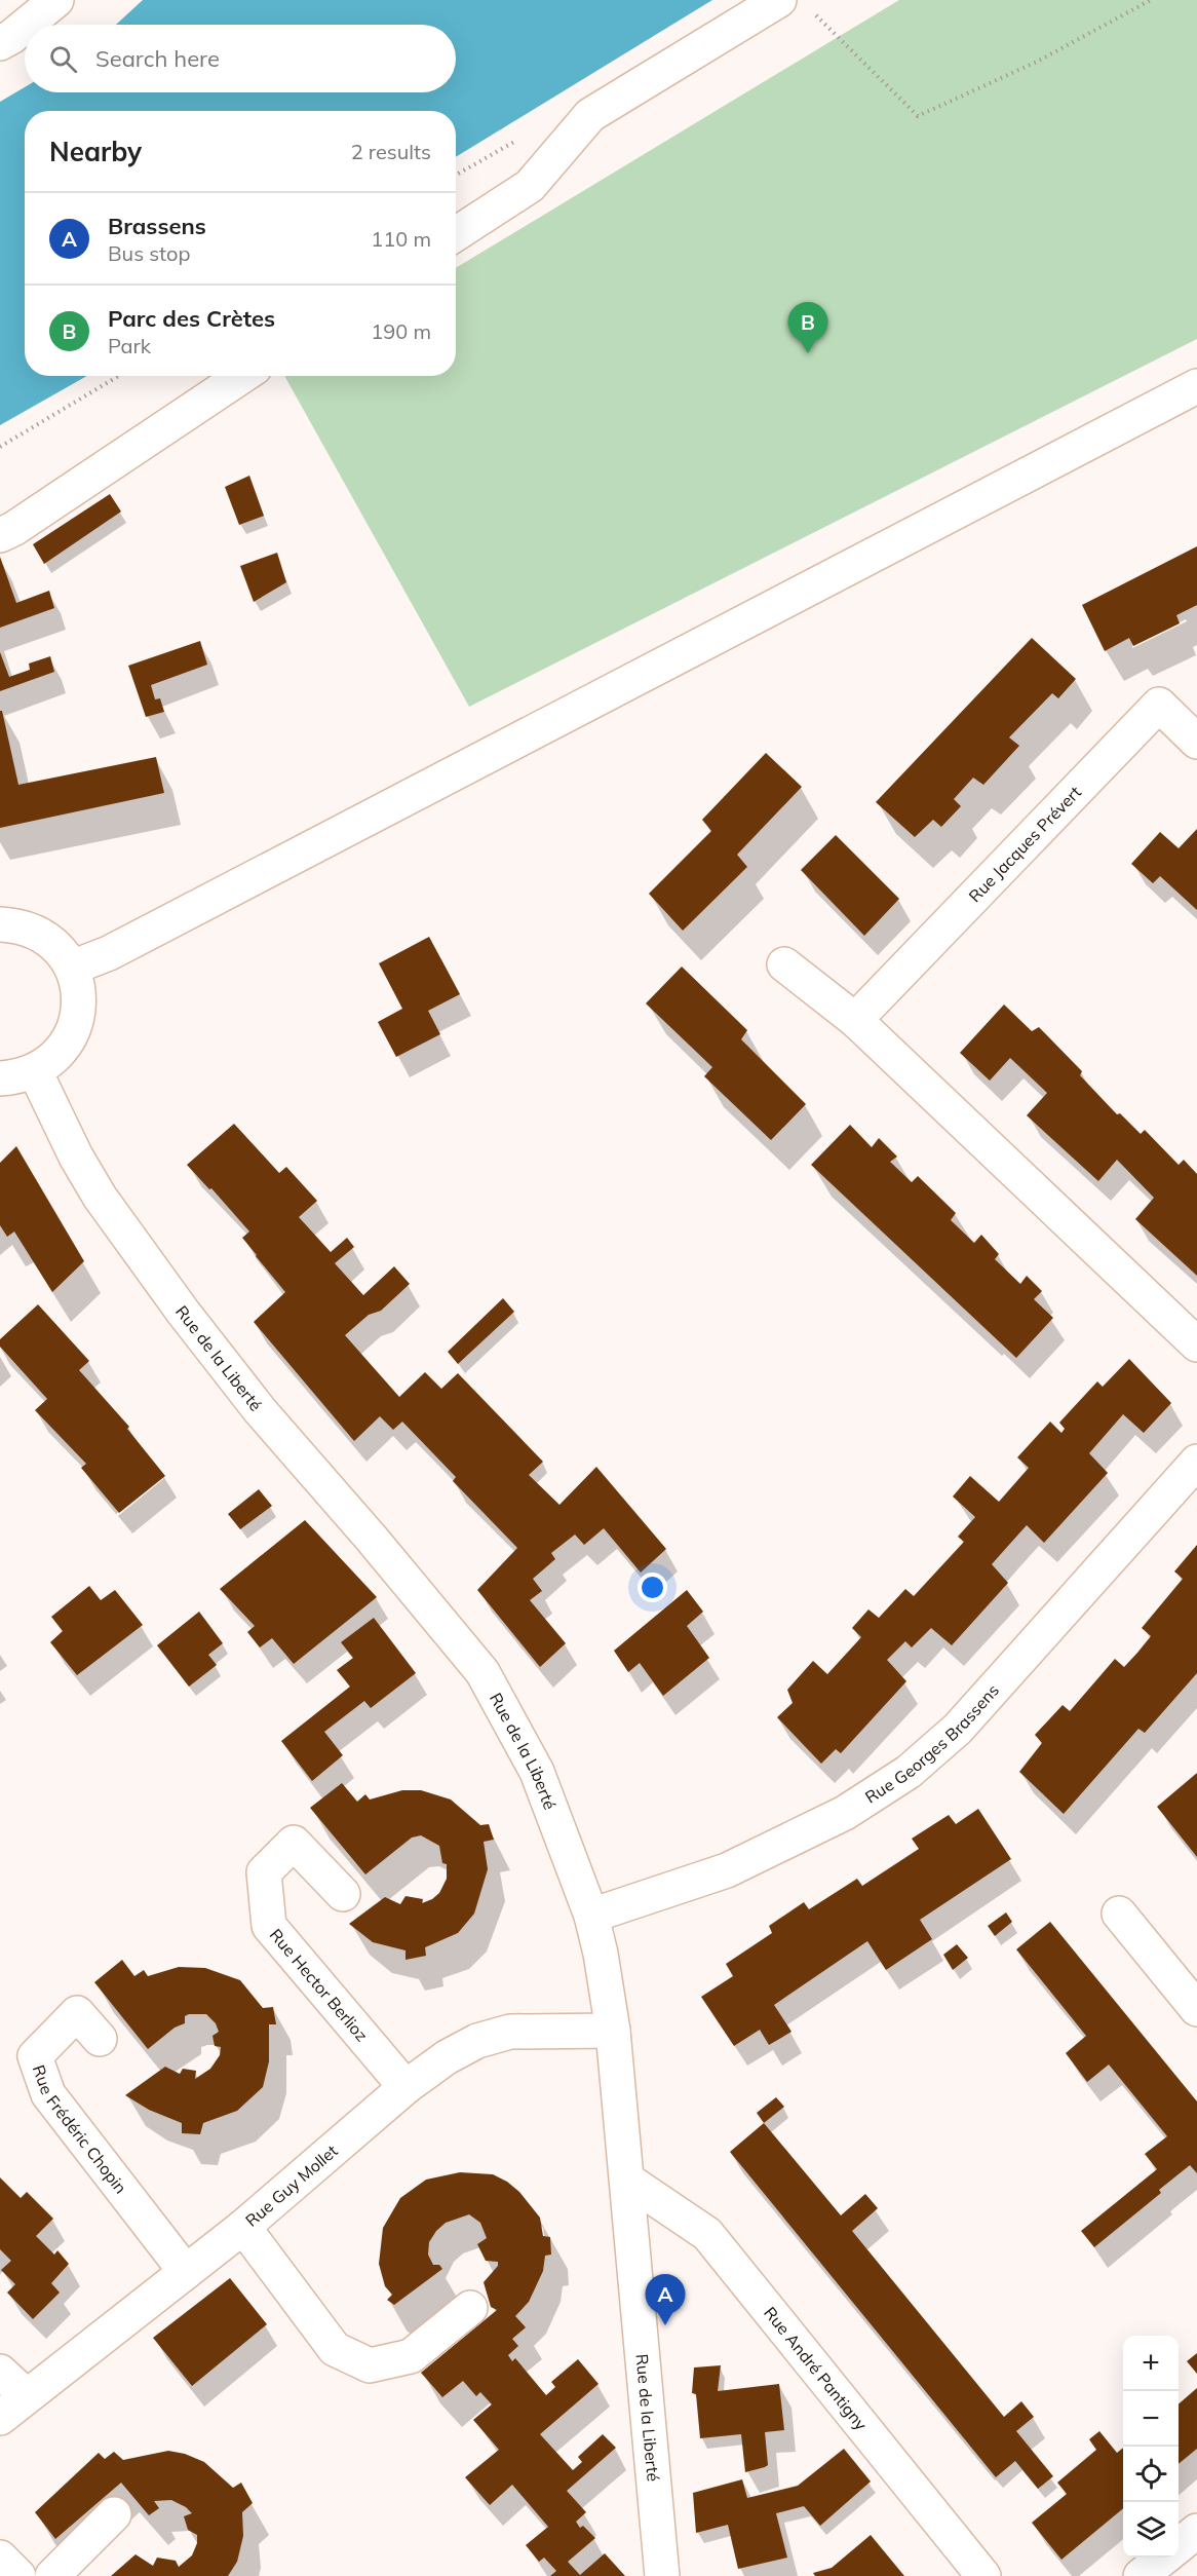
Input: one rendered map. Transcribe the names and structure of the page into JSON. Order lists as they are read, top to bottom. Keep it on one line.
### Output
{"streets":{"street":["Rue Jacques Prévert","Rue de la Liberté","Rue Georges Brassens","Rue Hector Berlioz","Rue Frédéric Chopin","Rue Guy Mollet","Rue André Pantigny"]},"crossings":[["Rue de la Liberté","Rue Georges Brassens"],["Rue de la Liberté","Rue Guy Mollet"],["Rue de la Liberté","Rue André Pantigny"],["Rue Hector Berlioz","Rue Guy Mollet"],["Rue Frédéric Chopin","Rue Guy Mollet"]],"page":{"search":"Search here","heading":["Nearby","2 results"],"list":[{"mark":"A","name":"Brassens","note":"Bus stop","value":"110 m"},{"mark":"B","name":"Parc des Crètes","note":"Park","value":"190 m"}],"pins":["B","A"],"map_buttons":["+","−"]}}
